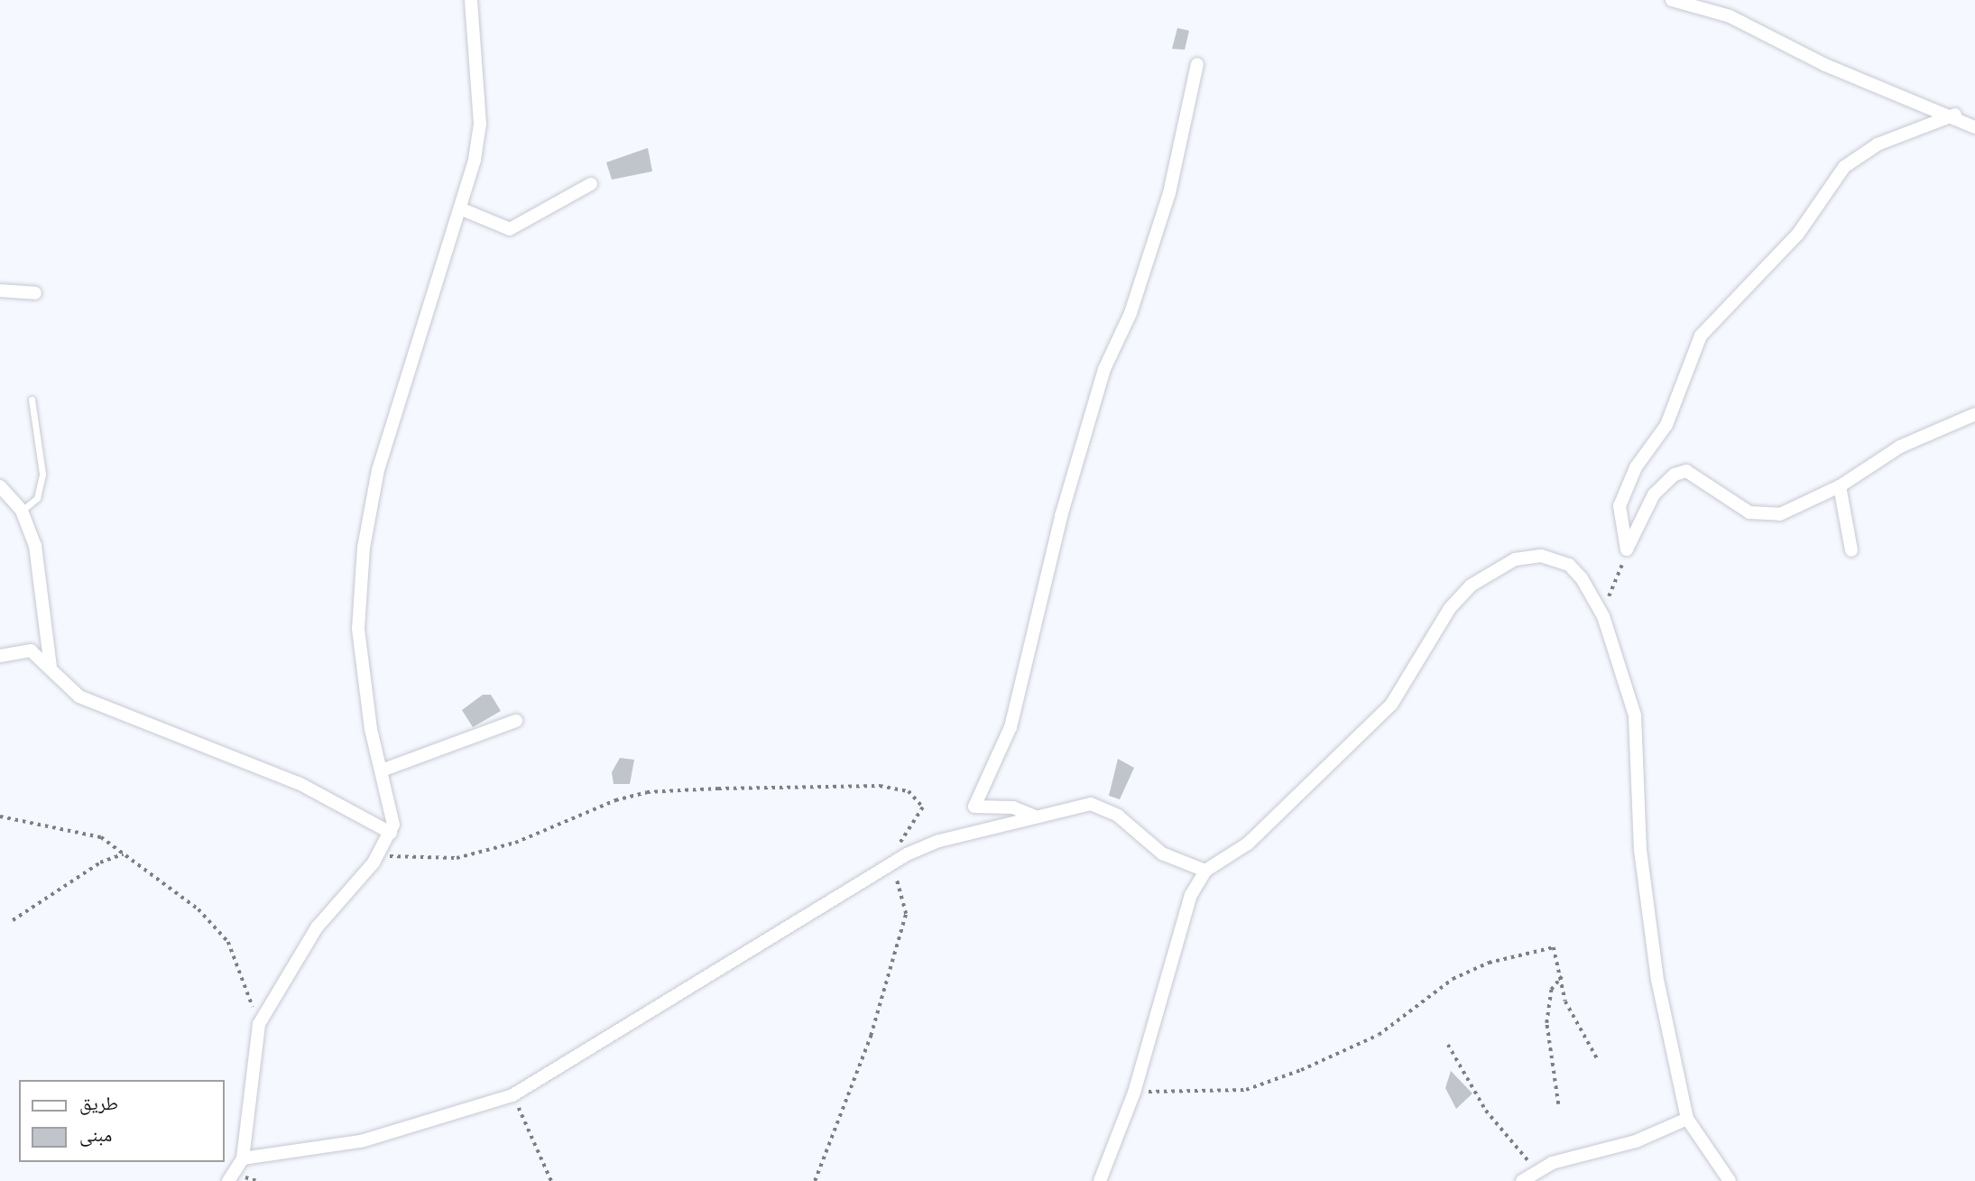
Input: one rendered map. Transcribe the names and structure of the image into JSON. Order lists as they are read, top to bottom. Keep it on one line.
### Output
{"legend":["طريق","مبنى"]}
